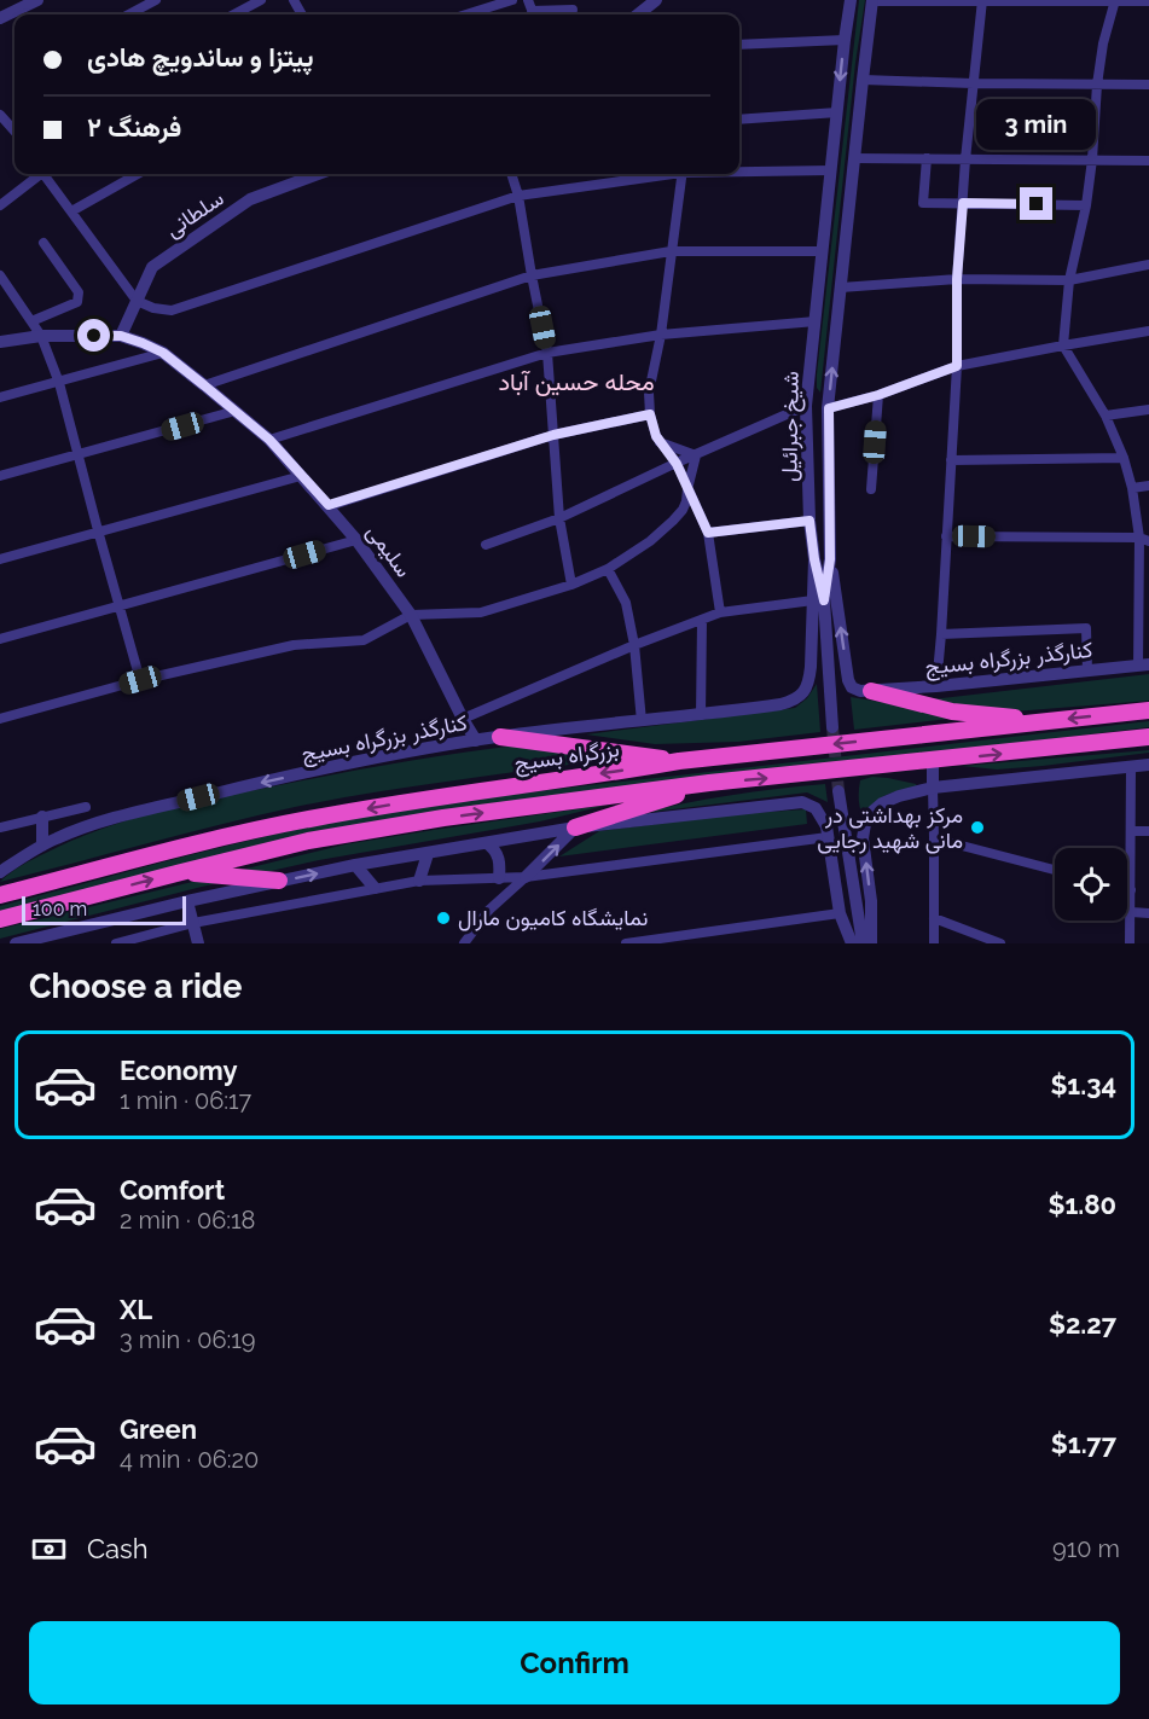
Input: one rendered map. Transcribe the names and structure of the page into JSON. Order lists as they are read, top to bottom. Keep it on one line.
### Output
{"streets":{"highway":["بزرگراه بسیج"],"street":["سلطانی","شیخ جبرائیل","سلیمی","کنارگذر بزرگراه بسیج"]},"crossings":[["سلطانی","سلیمی"],["شیخ جبرائیل","کنارگذر بزرگراه بسیج"],["سلیمی","کنارگذر بزرگراه بسیج"]],"districts":["محله حسین آباد"],"places":["مرکز بهداشتی در مانی شهید رجایی","نمایشگاه کامیون مارال"],"scale_bar":"100 m","page":{"banner":["پیتزا و ساندویچ هادی","فرهنگ ۲"],"bubble":"3 min","scale":"100 m","heading":"Choose a ride","list":[{"name":"Economy","note":"1 min · 06:17","value":"$1.34"},{"name":"Comfort","note":"2 min · 06:18","value":"$1.80"},{"name":"XL","note":"3 min · 06:19","value":"$2.27"},{"name":"Green","note":"4 min · 06:20","value":"$1.77"}],"pay":["Cash","910 m"],"buttons":"Confirm"}}
